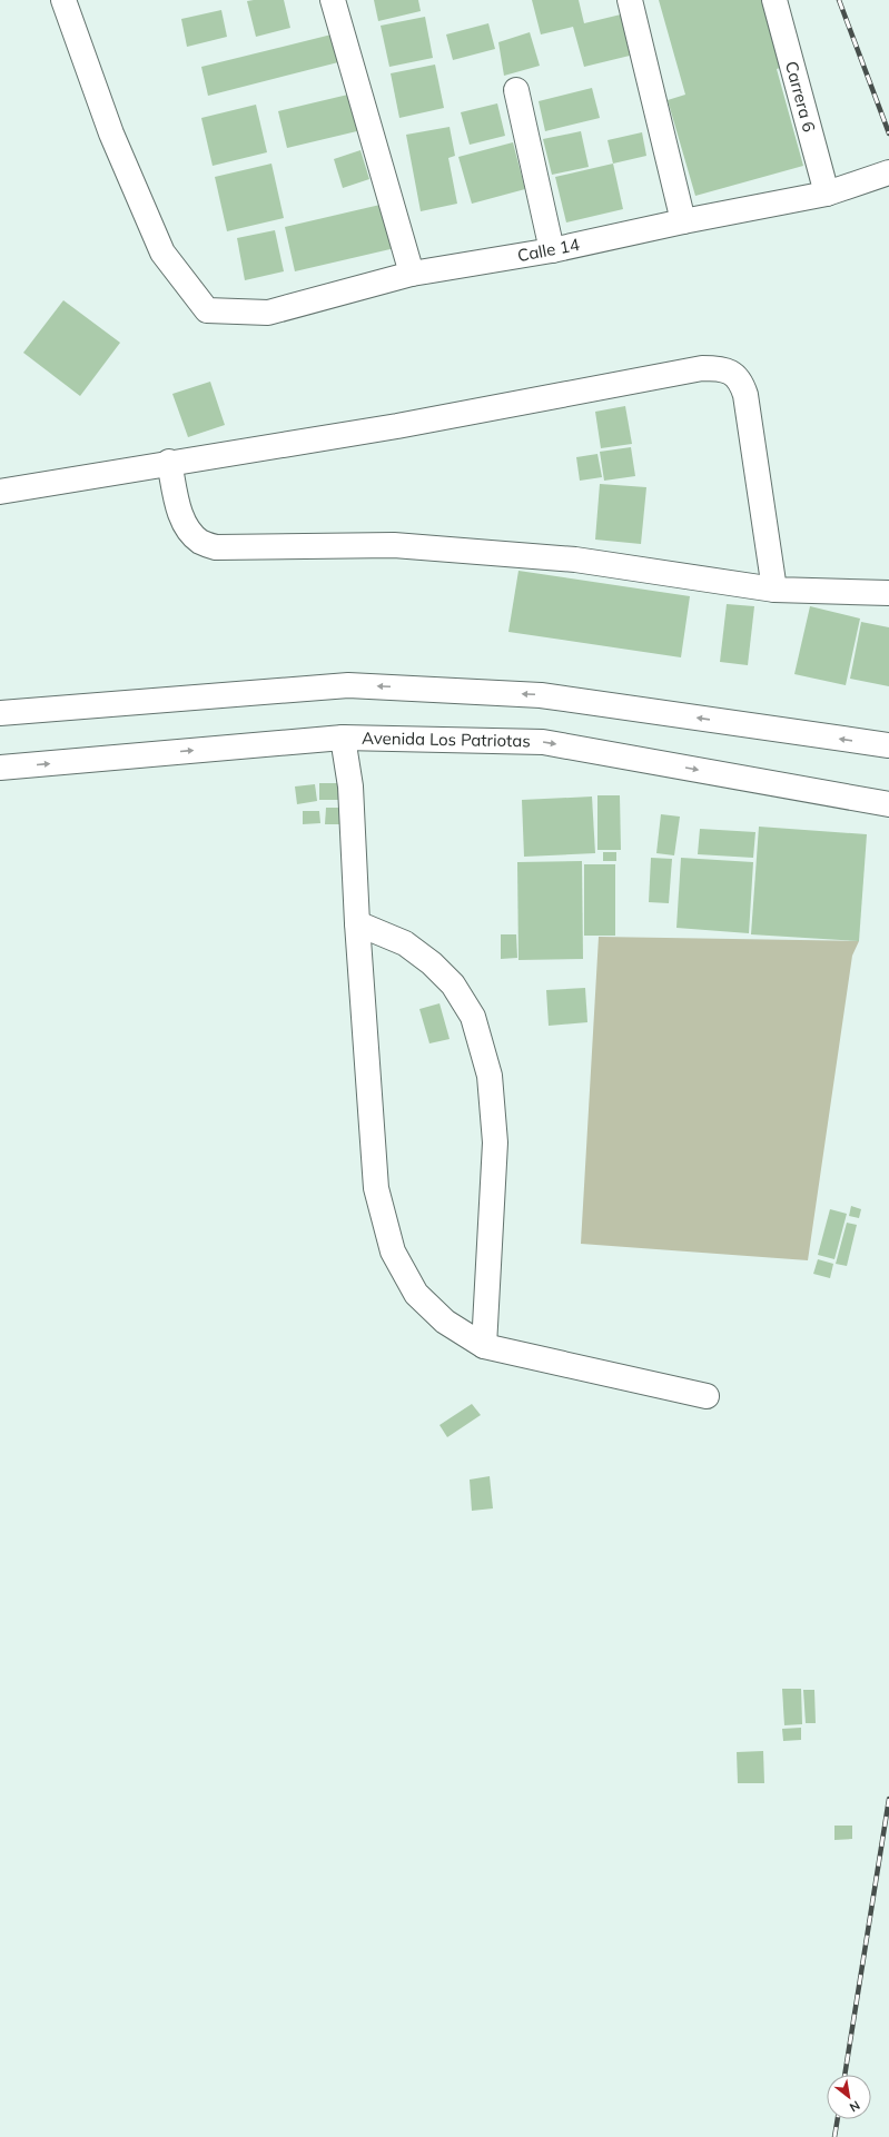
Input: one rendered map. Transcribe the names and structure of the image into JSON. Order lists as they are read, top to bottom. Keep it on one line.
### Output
{"streets":{"street":["Carrera 6","Calle 14","Avenida Los Patriotas"]},"crossings":[["Carrera 6","Calle 14"]],"north":"bottom right"}
